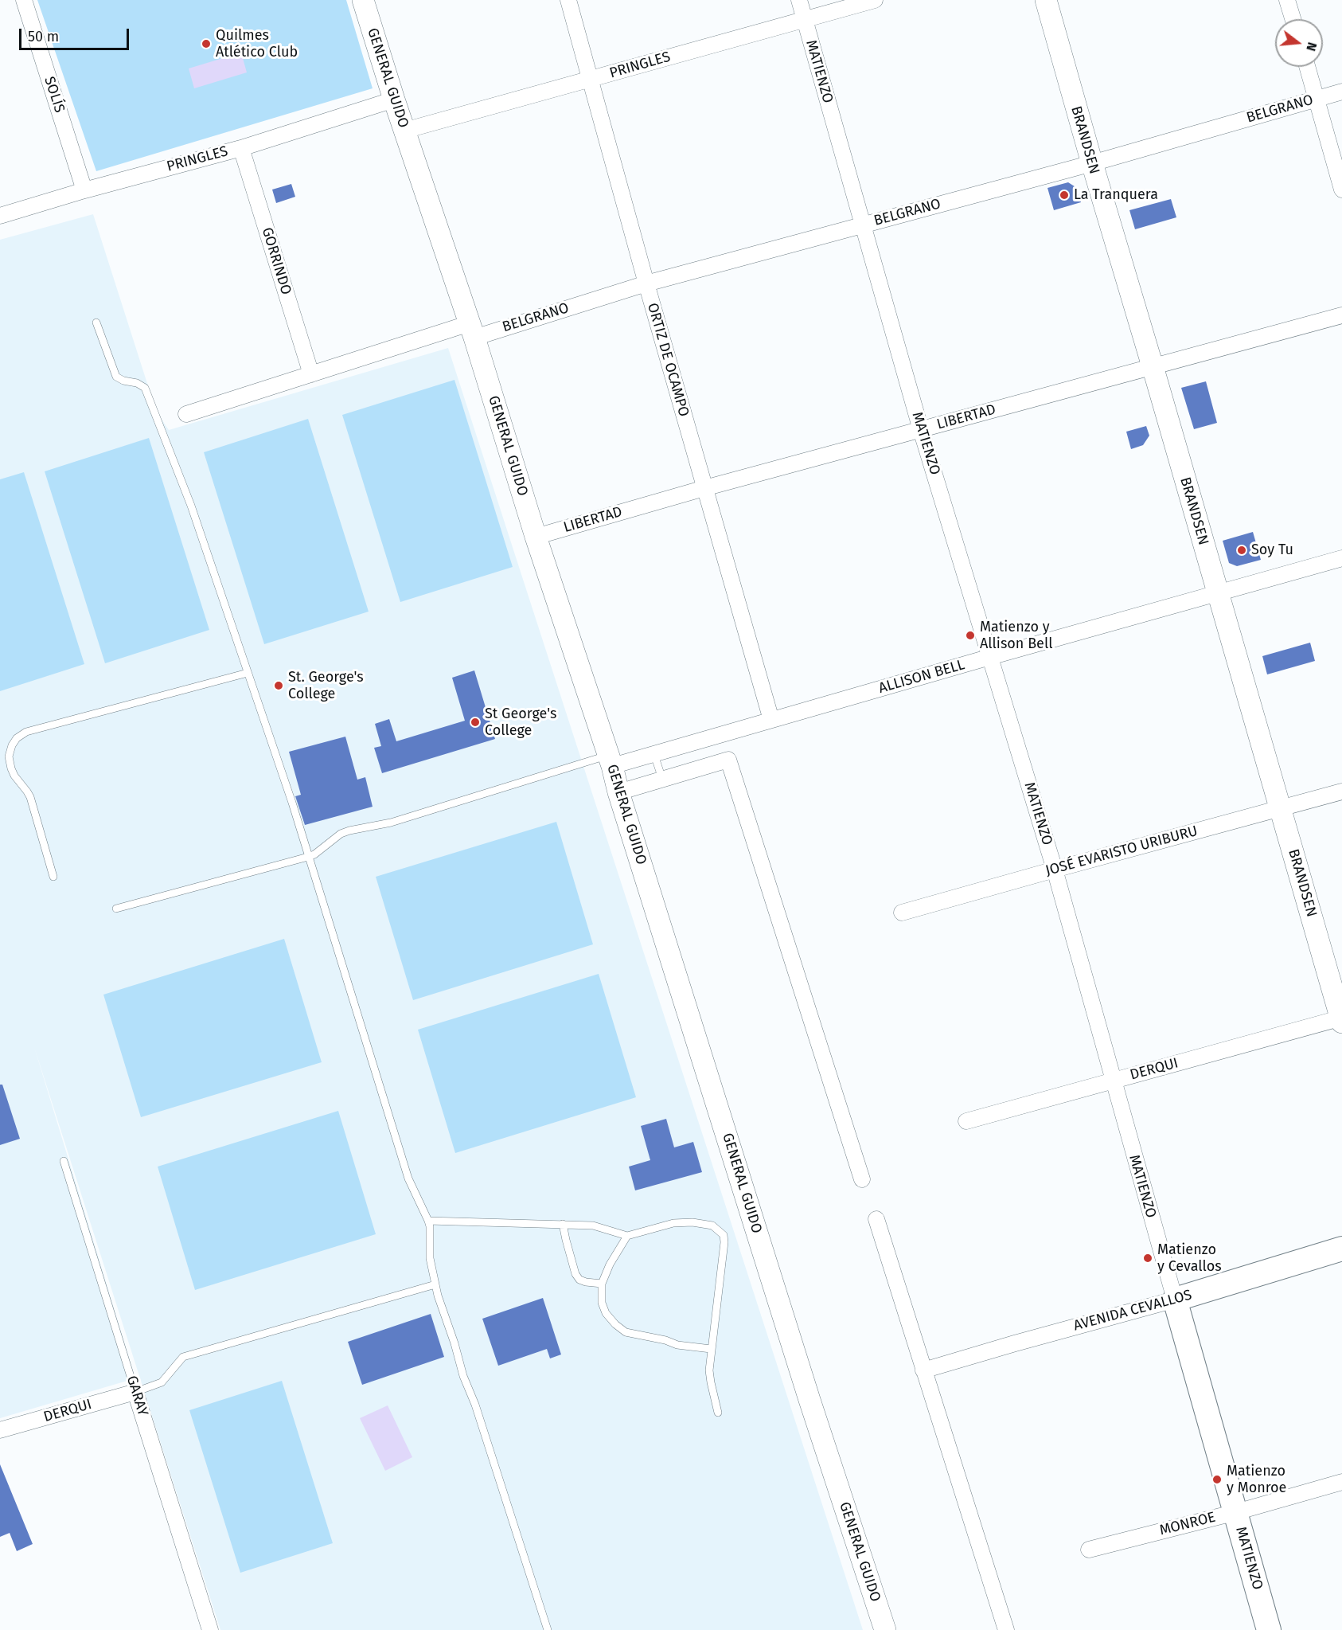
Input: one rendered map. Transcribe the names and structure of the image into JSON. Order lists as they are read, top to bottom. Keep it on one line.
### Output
{"streets":{"main road":["MATIENZO","GENERAL GUIDO","BRANDSEN","AVENIDA CEVALLOS"],"street":["PRINGLES","SOLÍS","BELGRANO","GORRINDO","ORTIZ DE OCAMPO","LIBERTAD","ALLISON BELL","JOSÉ EVARISTO URIBURU","DERQUI","GARAY","MONROE"]},"crossings":[["PRINGLES","MATIENZO"],["PRINGLES","GENERAL GUIDO"],["PRINGLES","SOLÍS"],["PRINGLES","GORRINDO"],["PRINGLES","ORTIZ DE OCAMPO"],["MATIENZO","BELGRANO"],["MATIENZO","LIBERTAD"],["MATIENZO","ALLISON BELL"],["MATIENZO","JOSÉ EVARISTO URIBURU"],["MATIENZO","DERQUI"],["MATIENZO","AVENIDA CEVALLOS"],["MATIENZO","MONROE"],["GENERAL GUIDO","BELGRANO"],["GENERAL GUIDO","LIBERTAD"],["GENERAL GUIDO","ALLISON BELL"],["BELGRANO","BRANDSEN"],["BELGRANO","GORRINDO"],["BELGRANO","ORTIZ DE OCAMPO"],["BRANDSEN","LIBERTAD"],["BRANDSEN","ALLISON BELL"],["BRANDSEN","JOSÉ EVARISTO URIBURU"],["BRANDSEN","DERQUI"],["ORTIZ DE OCAMPO","LIBERTAD"],["ORTIZ DE OCAMPO","ALLISON BELL"],["DERQUI","GARAY"]],"places":["Quilmes Atlético Club","La Tranquera","Soy Tu","Matienzo y Allison Bell","St. George's College","St George's College","Matienzo y Cevallos","Matienzo y Monroe"],"scale_bar":"50 m","north":"right"}
